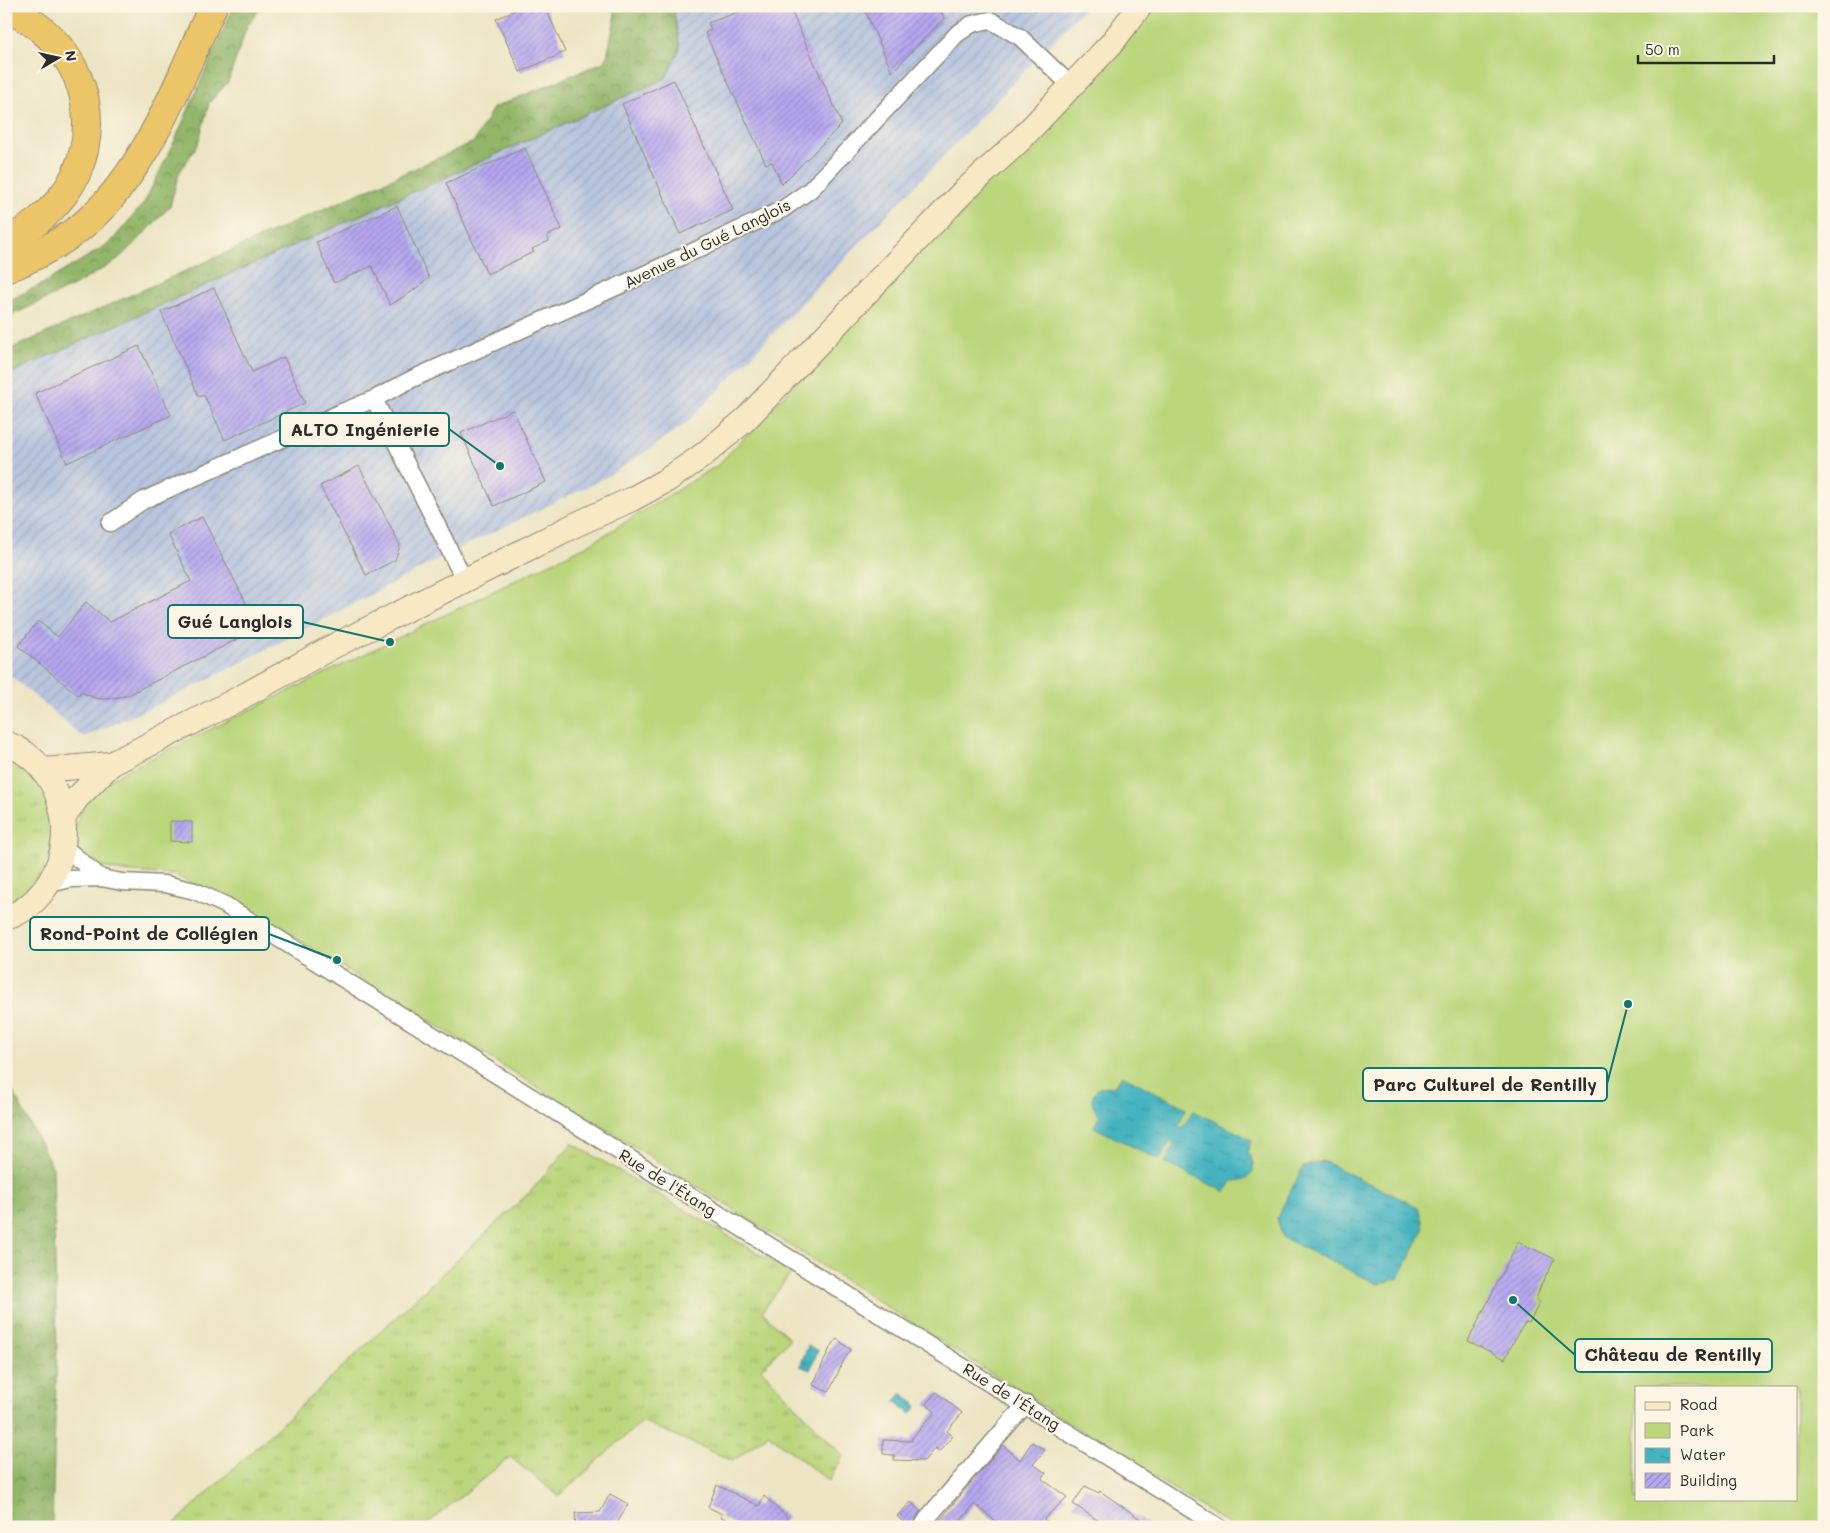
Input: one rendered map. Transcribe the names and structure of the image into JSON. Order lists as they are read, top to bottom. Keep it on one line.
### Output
{"streets":{"street":["Avenue du Gué Langlois","Rue de l'Étang"]},"places":["ALTO Ingénierie","Gué Langlois","Rond-Point de Collégien","Parc Culturel de Rentilly","Château de Rentilly"],"legend":["Road","Park","Water","Building"],"scale_bar":"50 m","north":"right"}
